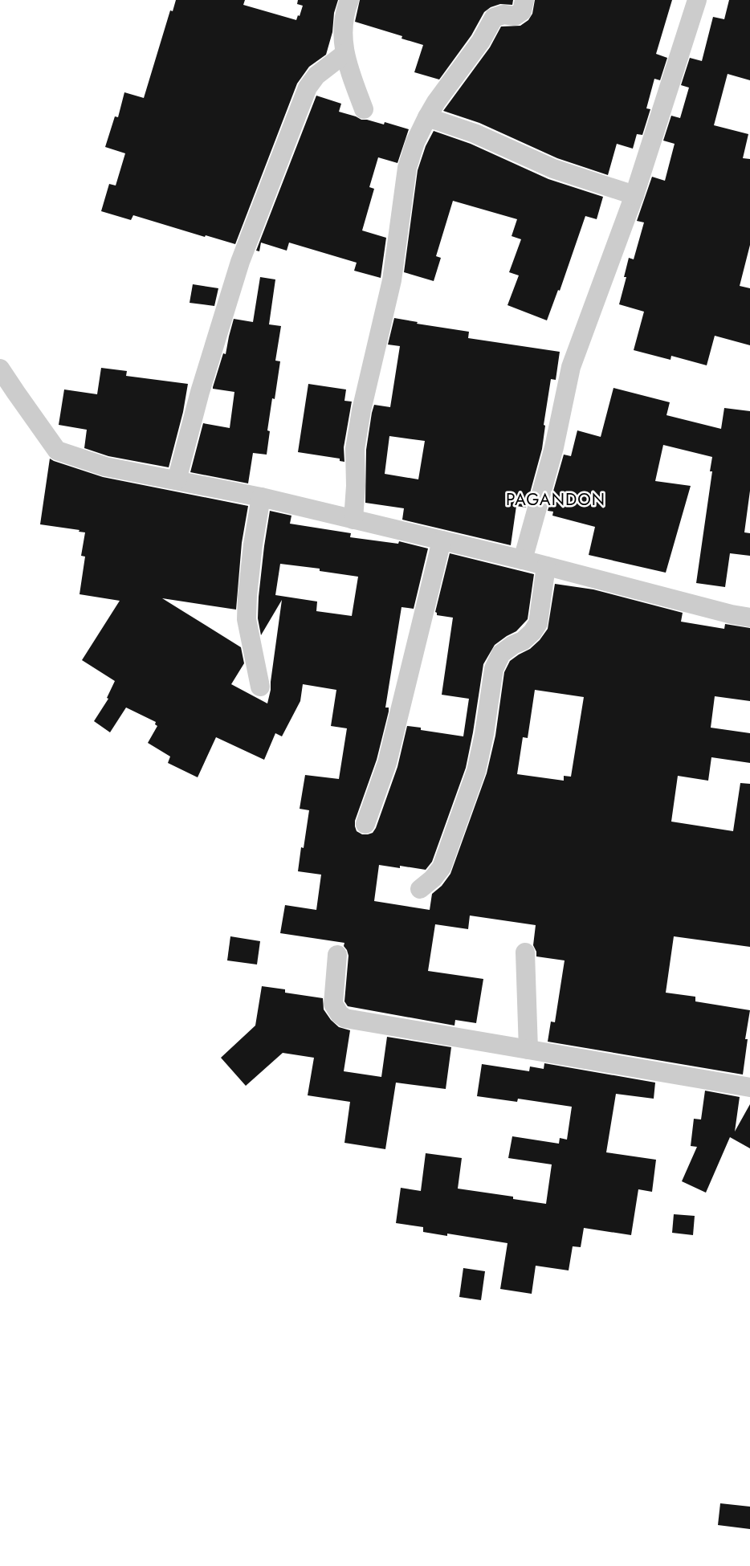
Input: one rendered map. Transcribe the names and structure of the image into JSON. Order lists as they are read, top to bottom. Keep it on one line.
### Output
{"districts":["PAGANDON"]}
